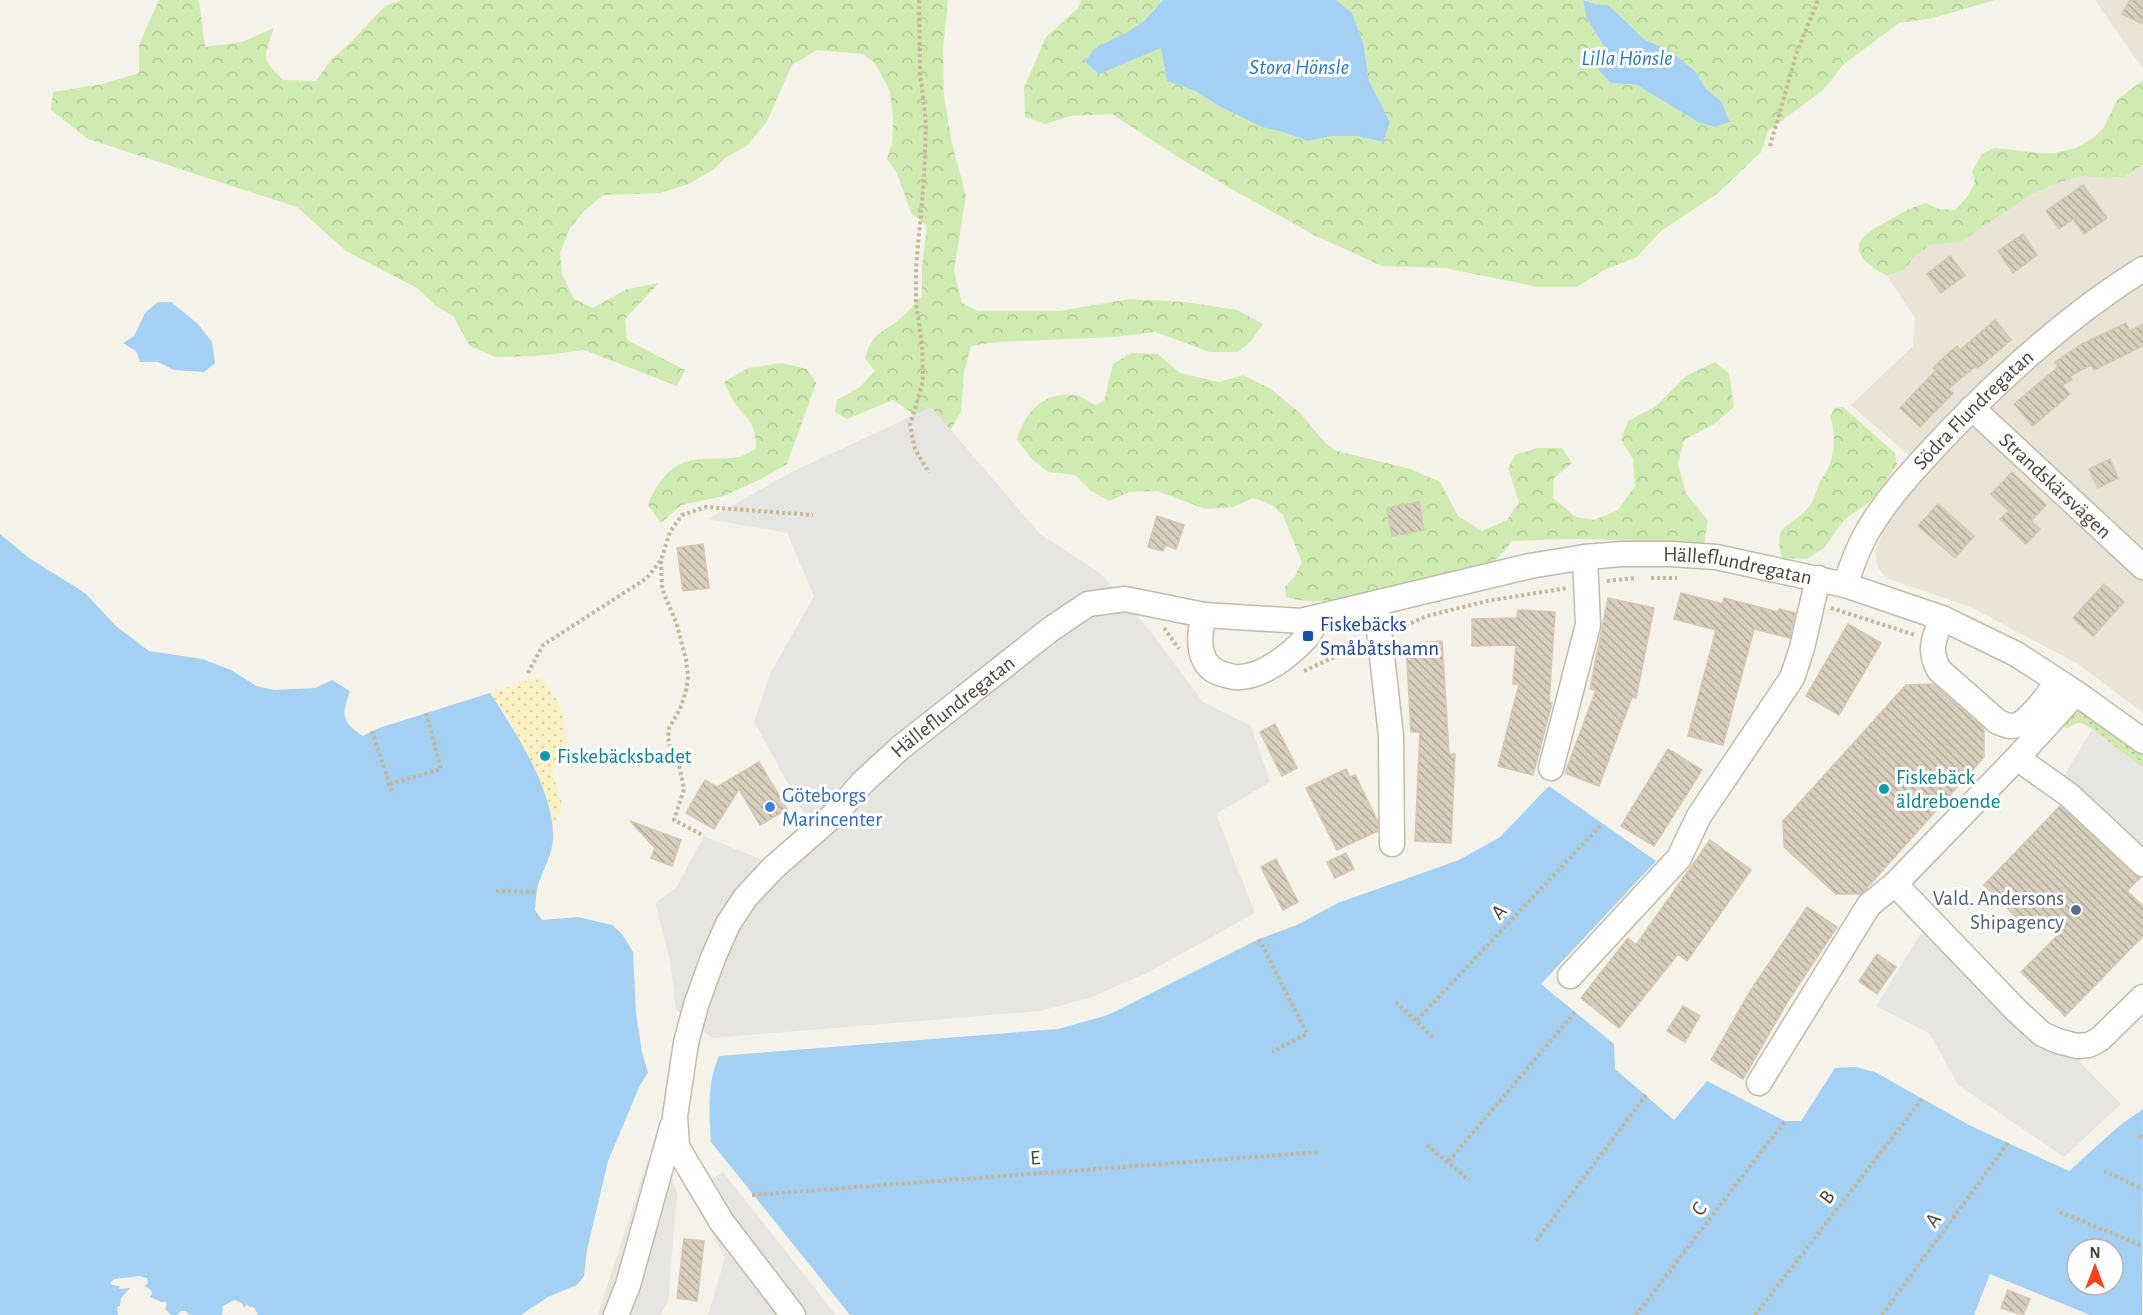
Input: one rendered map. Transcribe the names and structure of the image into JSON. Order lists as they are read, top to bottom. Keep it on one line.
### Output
{"streets":{"street":["Södra Flundregatan","Strandskärsvägen","Hälleflundregatan"],"path":["A","E","B","C"]},"crossings":[["Södra Flundregatan","Strandskärsvägen"],["Södra Flundregatan","Hälleflundregatan"]],"water":["Lilla Hönsle","Stora Hönsle"],"places":{"transit":["Fiskebäcks Småbåtshamn"],"other":["Fiskebäcksbadet","Fiskebäck äldreboende","Göteborgs Marincenter","Vald. Andersons Shipagency"]},"north":"top"}
